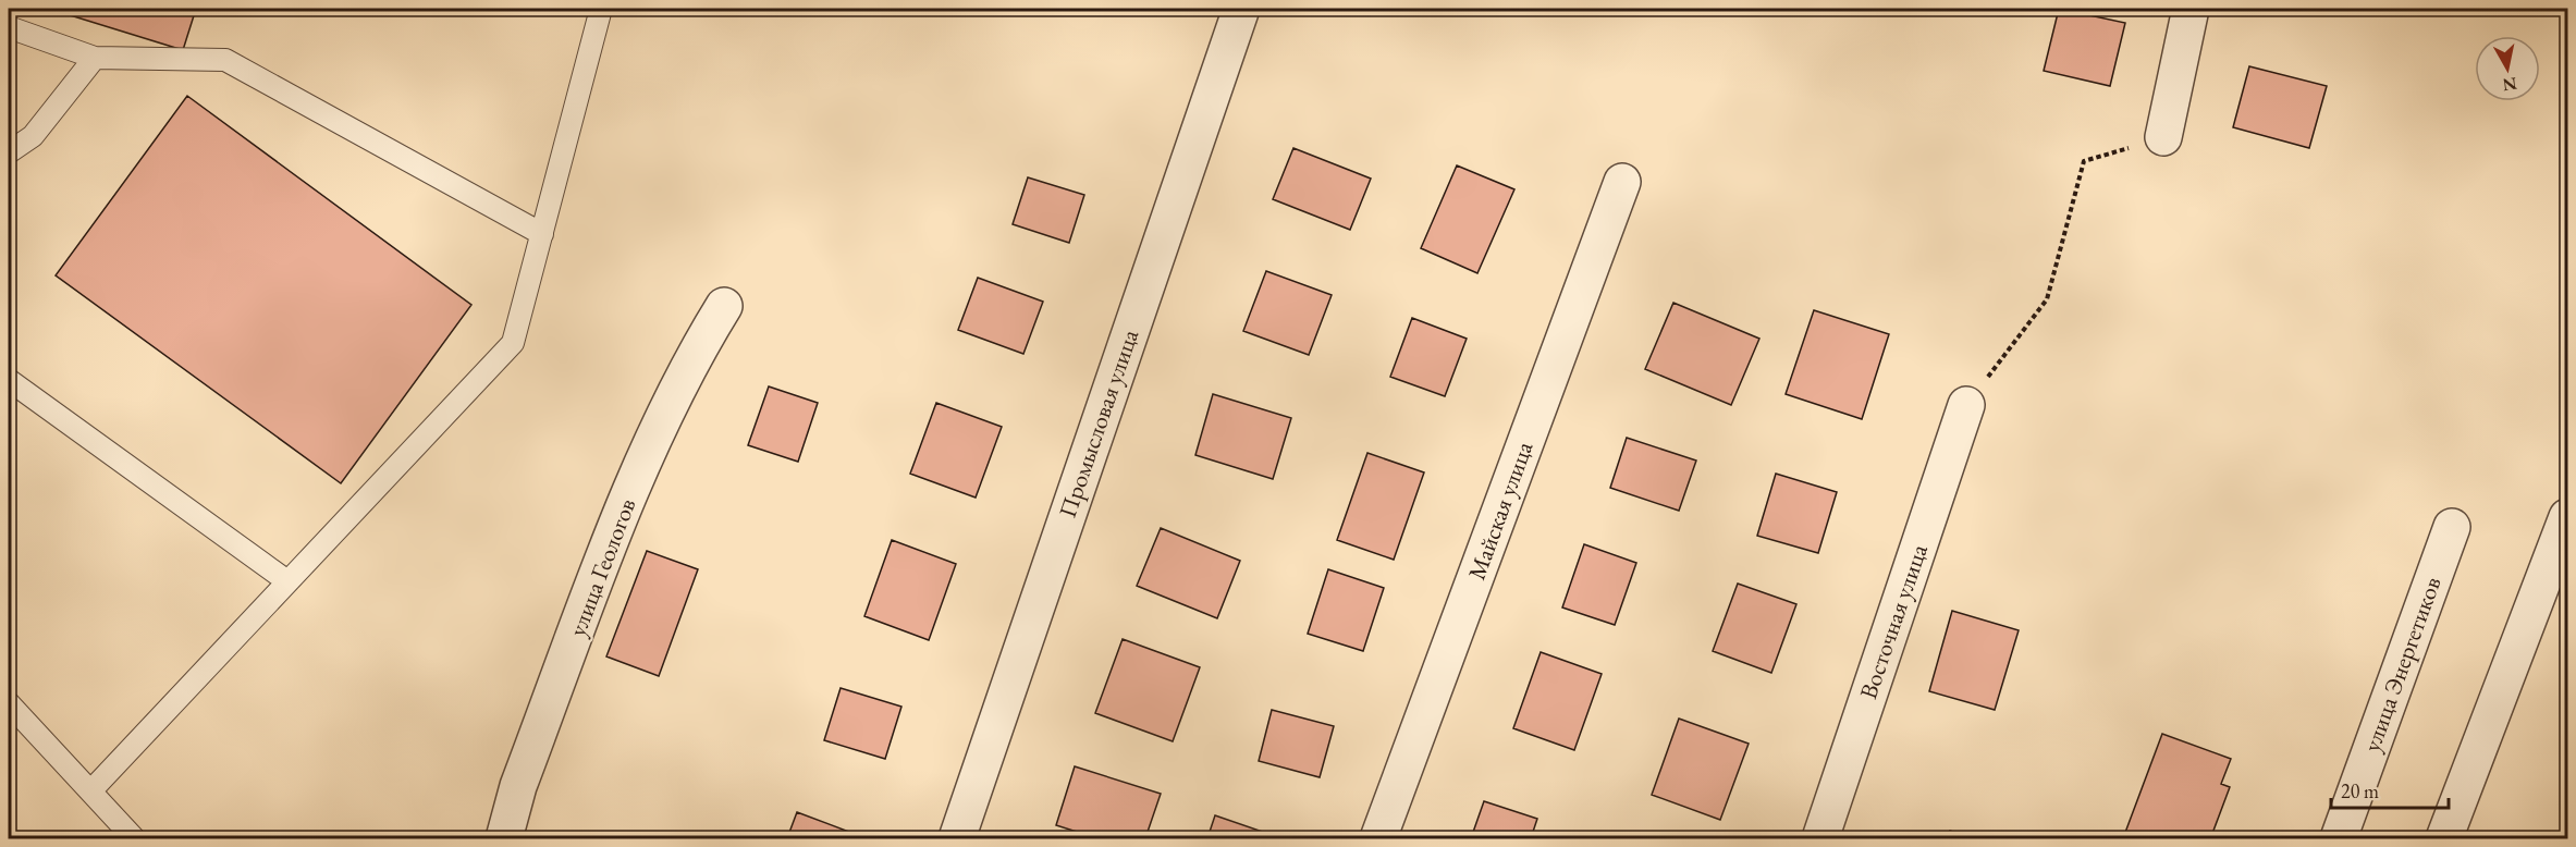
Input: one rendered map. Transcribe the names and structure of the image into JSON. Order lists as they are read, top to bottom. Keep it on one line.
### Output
{"streets":{"street":["Промысловая улица","Майская улица","улица Геологов","Восточная улица","улица Энергетиков"]},"scale_bar":"20 m","north":"bottom"}
